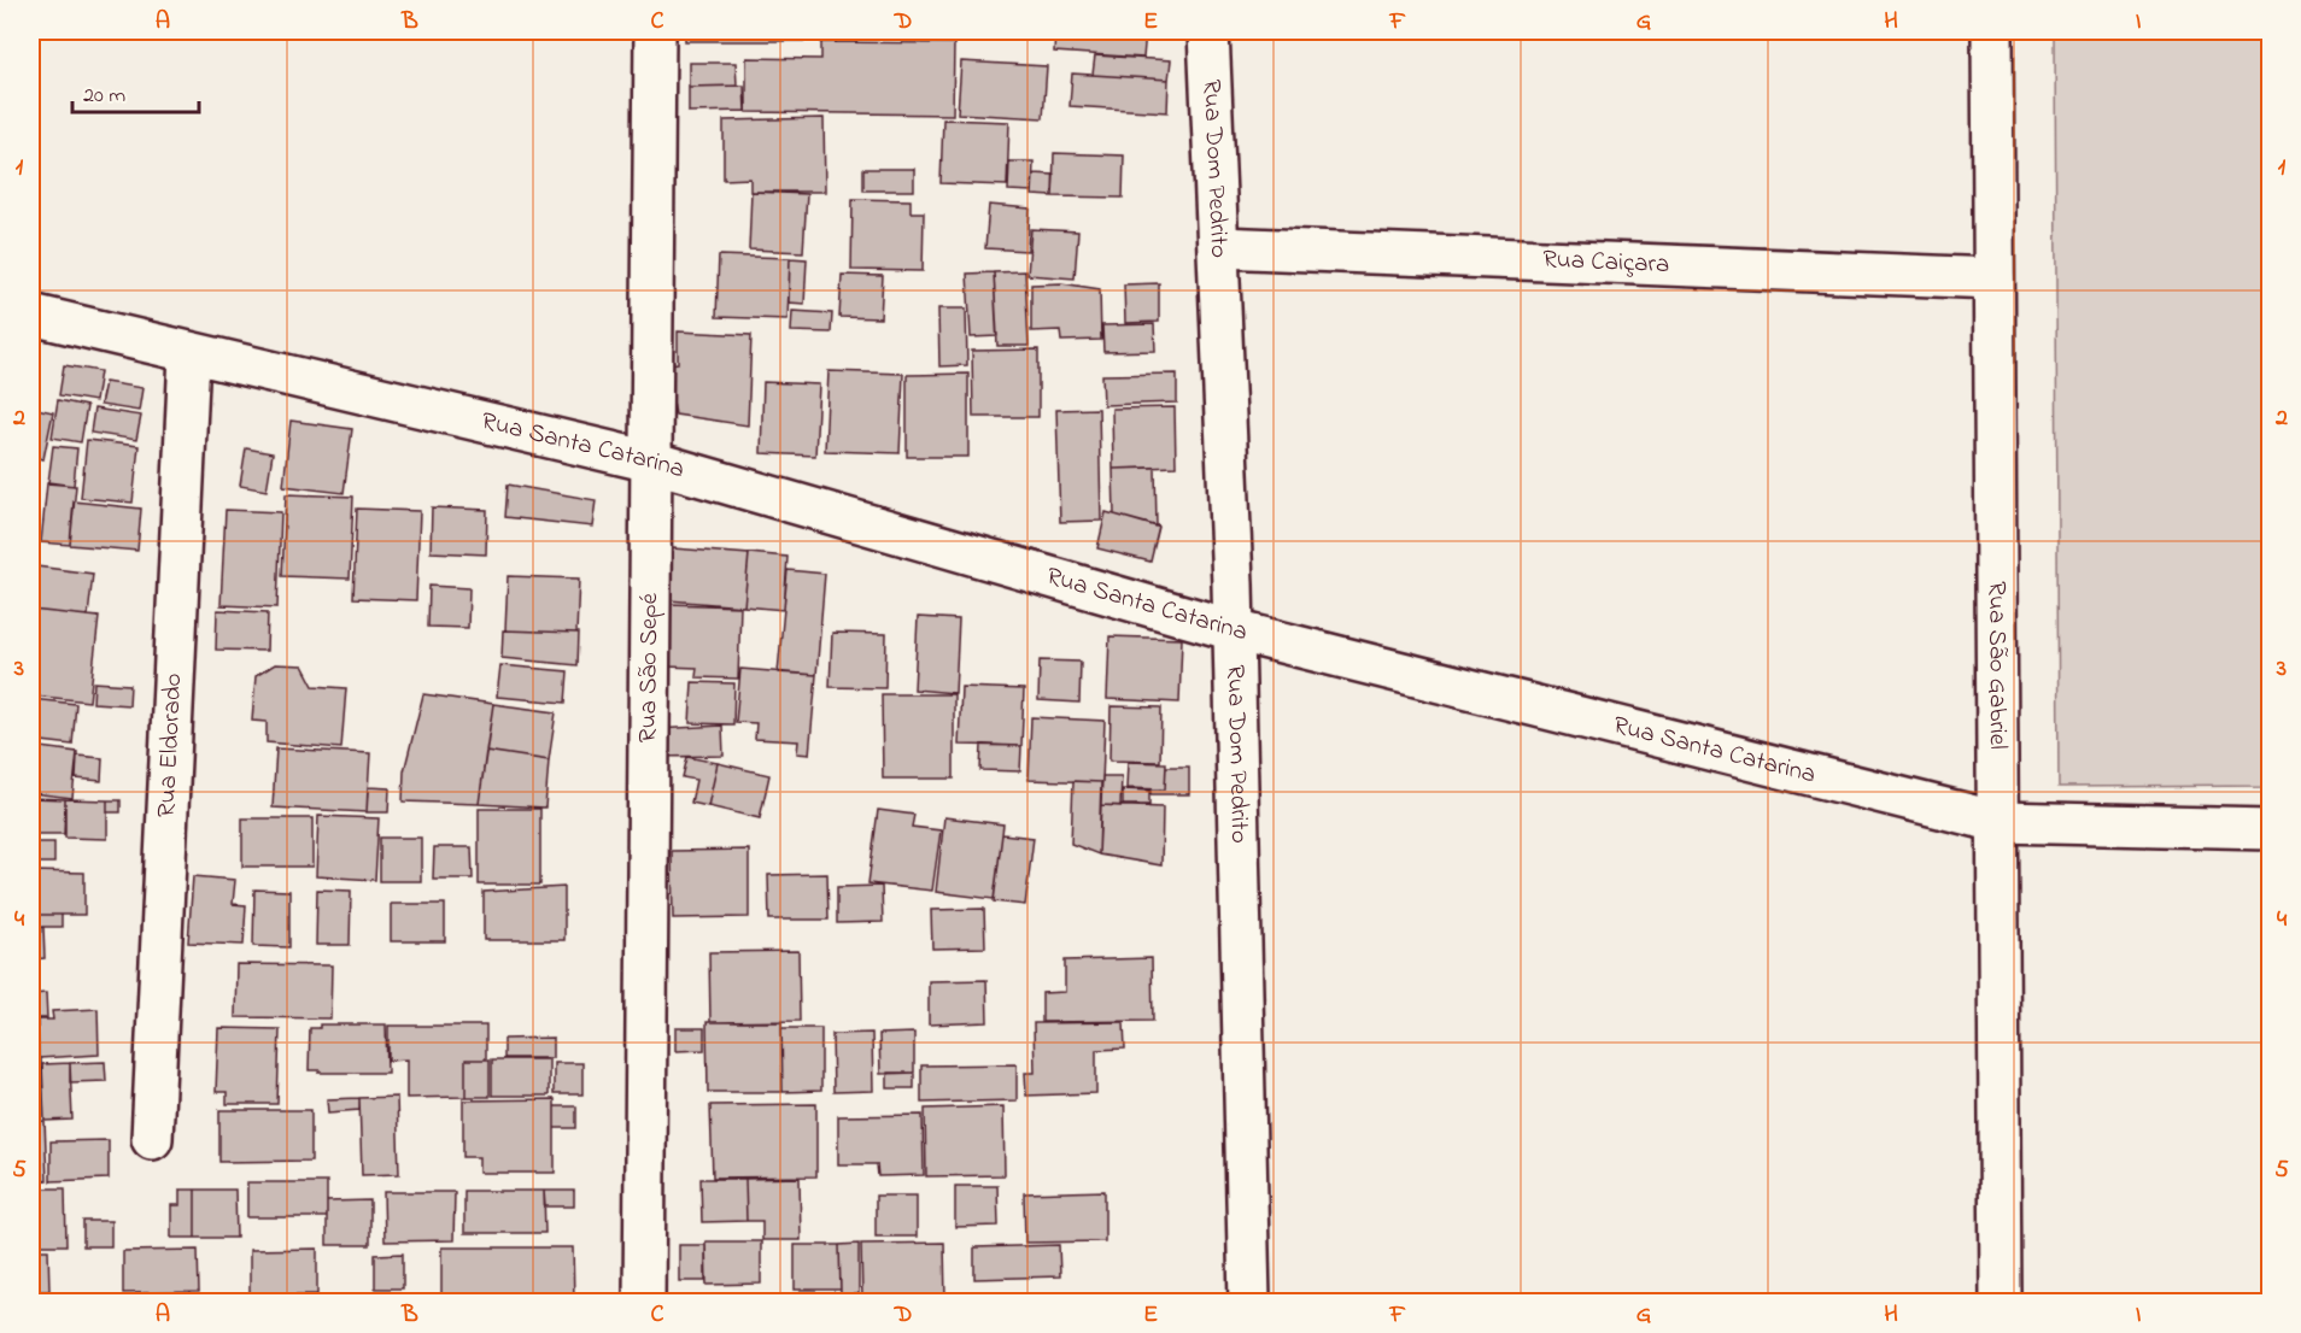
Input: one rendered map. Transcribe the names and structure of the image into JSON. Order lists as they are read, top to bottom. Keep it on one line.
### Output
{"streets":{"street":["Rua Dom Pedrito","Rua Caiçara","Rua Santa Catarina","Rua São Sepé","Rua São Gabriel","Rua Eldorado"]},"crossings":[["Rua Dom Pedrito","Rua Caiçara"],["Rua Dom Pedrito","Rua Santa Catarina"],["Rua Caiçara","Rua São Gabriel"],["Rua Santa Catarina","Rua São Sepé"],["Rua Santa Catarina","Rua São Gabriel"],["Rua Santa Catarina","Rua Eldorado"]],"scale_bar":"20 m","grid":{"columns":["A","B","C","D","E","F","G","H","I"],"rows":["1","2","3","4","5"]}}
